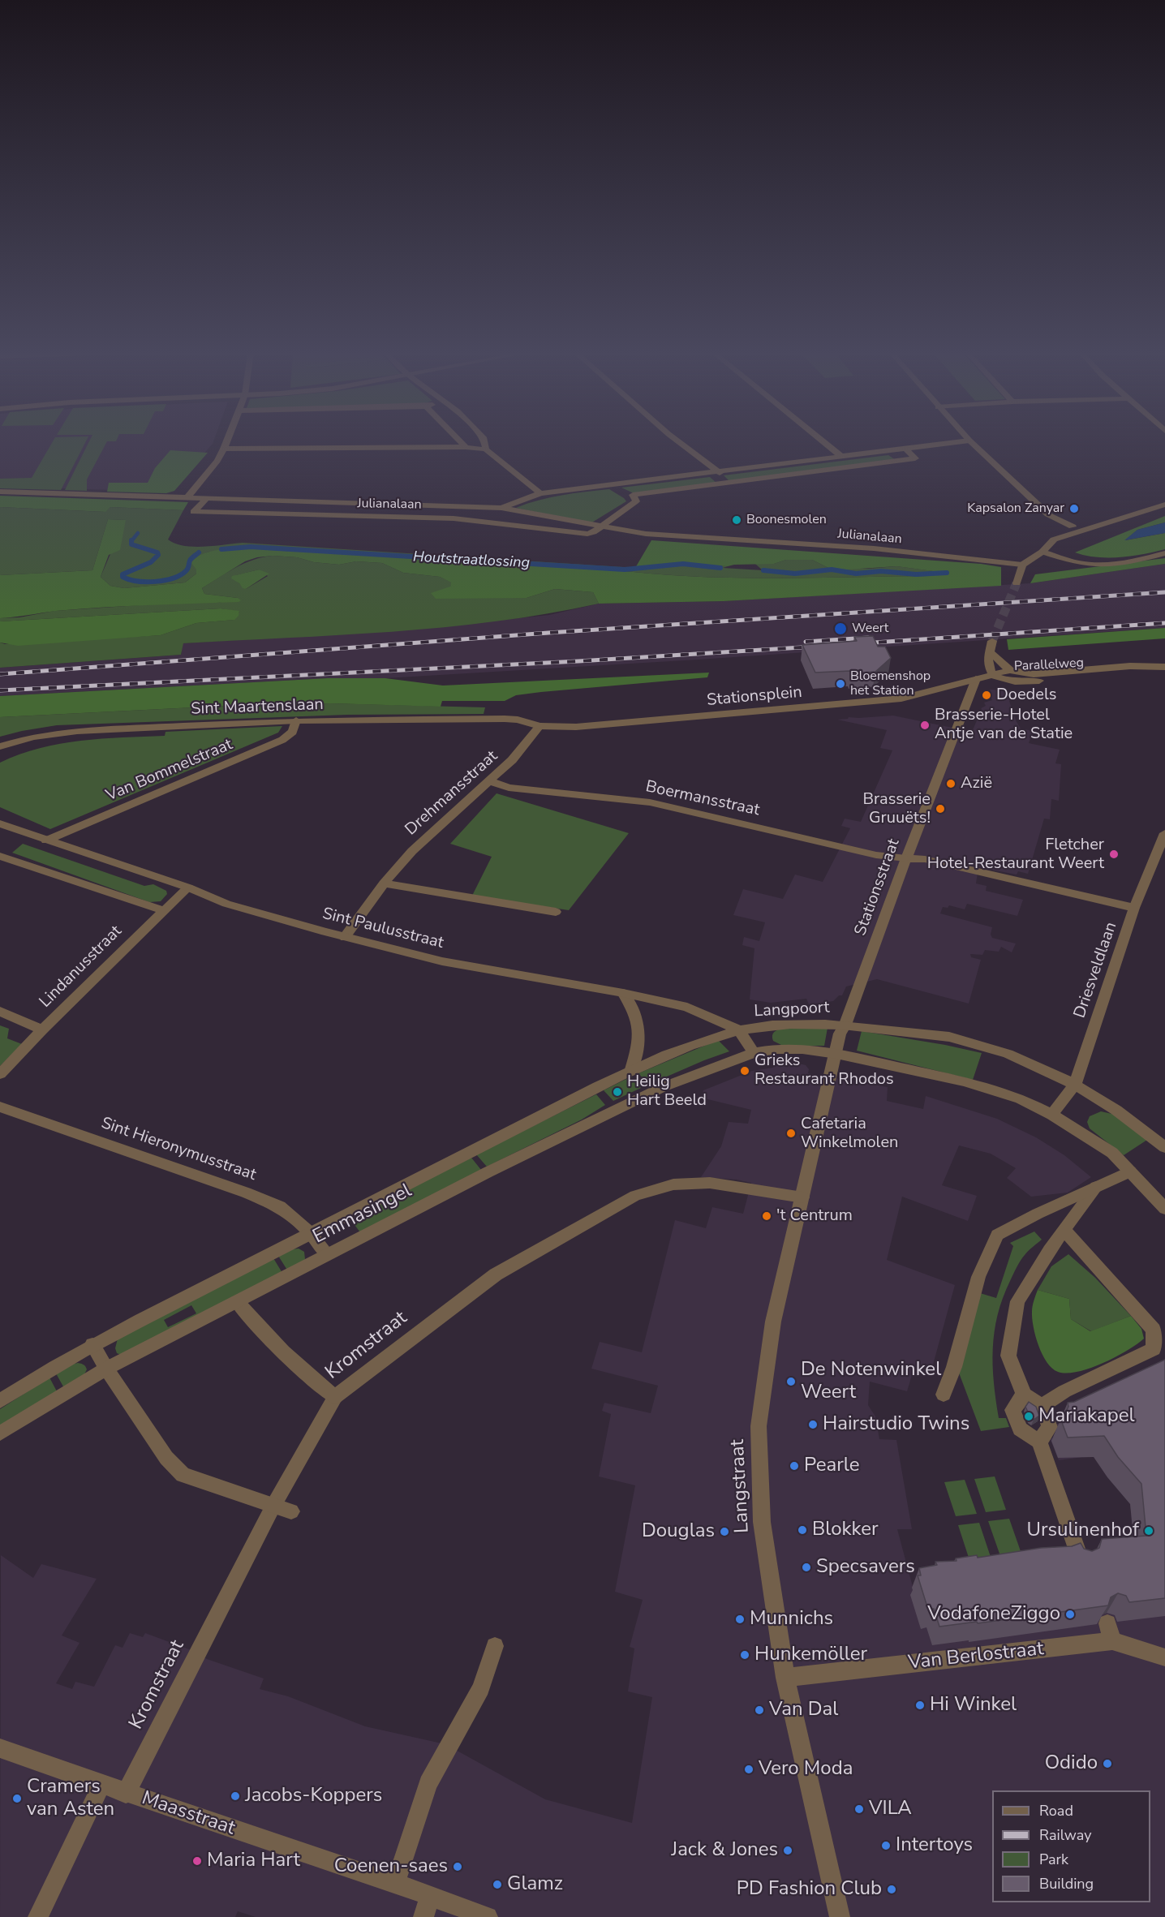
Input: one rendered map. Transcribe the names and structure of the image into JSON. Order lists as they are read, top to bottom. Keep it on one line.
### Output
{"streets":{"street":["Julianalaan","Parallelweg","Stationsplein","Sint Maartenslaan","Van Bommelstraat","Drehmansstraat","Boermansstraat","Stationsstraat","Sint Paulusstraat","Lindanusstraat","Driesveldlaan","Langpoort","Sint Hieronymusstraat","Emmasingel","Kromstraat","Langstraat","Van Berlostraat","Maasstraat"]},"crossings":[["Parallelweg","Stationsplein"],["Stationsplein","Sint Maartenslaan"],["Stationsplein","Drehmansstraat"],["Stationsplein","Stationsstraat"],["Sint Maartenslaan","Van Bommelstraat"],["Van Bommelstraat","Sint Paulusstraat"],["Drehmansstraat","Boermansstraat"],["Drehmansstraat","Sint Paulusstraat"],["Boermansstraat","Stationsstraat"],["Boermansstraat","Driesveldlaan"],["Stationsstraat","Langpoort"],["Stationsstraat","Langstraat"],["Sint Paulusstraat","Lindanusstraat"],["Sint Paulusstraat","Langpoort"],["Sint Paulusstraat","Emmasingel"],["Driesveldlaan","Langpoort"],["Langpoort","Emmasingel"],["Sint Hieronymusstraat","Emmasingel"],["Kromstraat","Langstraat"],["Kromstraat","Maasstraat"],["Langstraat","Van Berlostraat"]],"water":["Houtstraatlossing"],"places":["Kapsalon Zanyar","Boonesmolen","Weert","Bloemenshop het Station","Doedels","Brasserie-Hotel Antje van de Statie","Azië","Brasserie Gruuëts!","Fletcher Hotel-Restaurant Weert","Grieks Restaurant Rhodos","Heilig Hart Beeld","Cafetaria Winkelmolen","'t Centrum","De Notenwinkel Weert","Mariakapel","Hairstudio Twins","Pearle","Blokker","Ursulinenhof","Douglas","Specsavers","VodafoneZiggo","Munnichs","Hunkemöller","Hi Winkel","Van Dal","Odido","Vero Moda","Jacobs-Koppers","Cramers van Asten","VILA","Intertoys","Jack & Jones","Maria Hart","Coenen-saes","Glamz","PD Fashion Club"],"legend":["Road","Railway","Park","Building"]}
